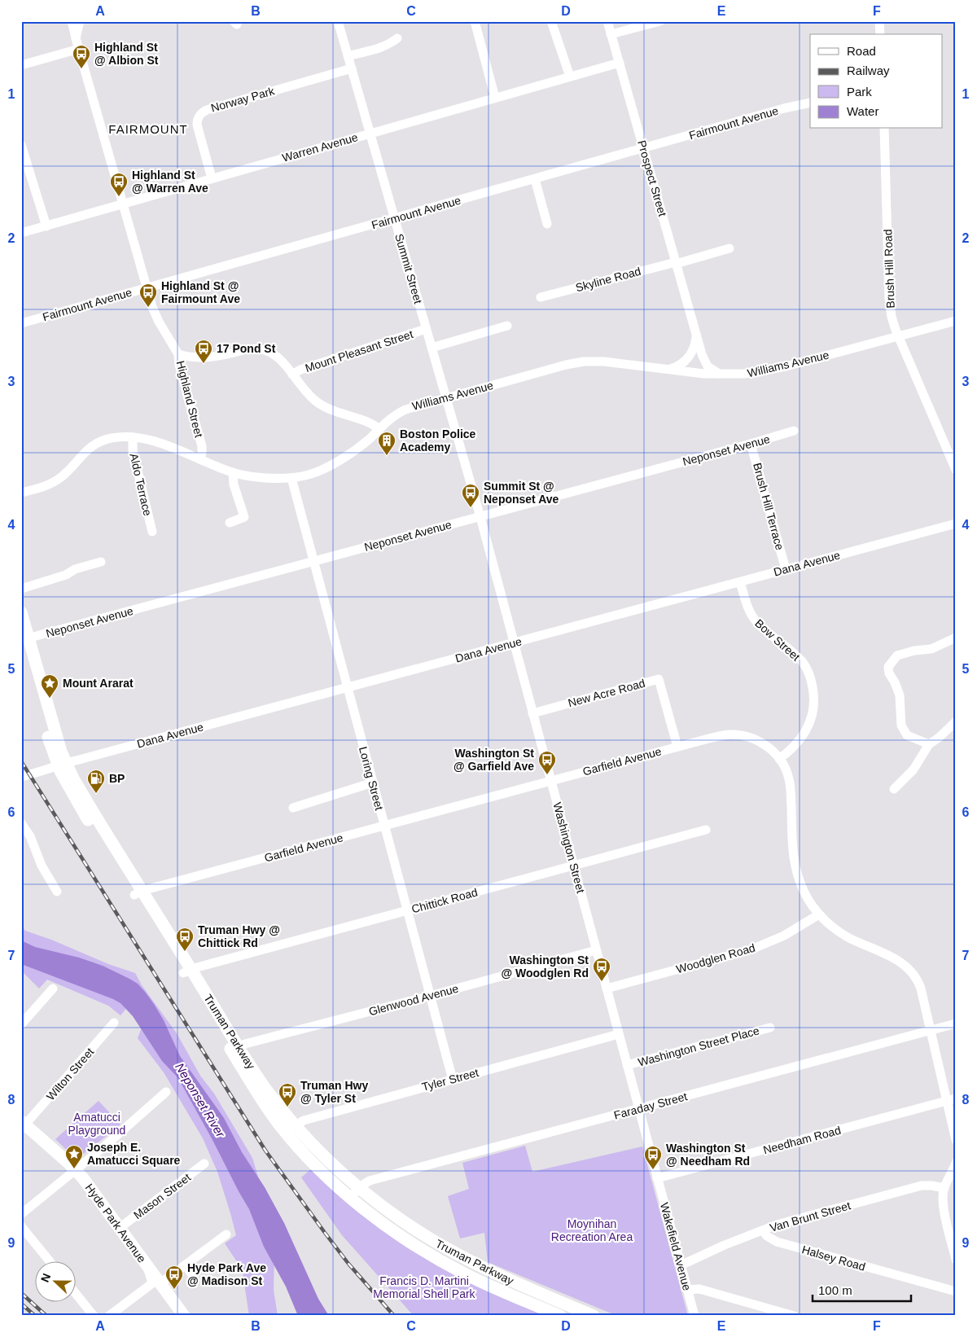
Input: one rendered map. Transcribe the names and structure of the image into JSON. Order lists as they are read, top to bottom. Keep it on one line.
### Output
{"streets":{"main road":["Truman Parkway","Hyde Park Avenue"],"street":["Norway Park","Fairmount Avenue","Warren Avenue","Prospect Street","Summit Street","Brush Hill Road","Skyline Road","Mount Pleasant Street","Williams Avenue","Highland Street","Neponset Avenue","Aldo Terrace","Brush Hill Terrace","Dana Avenue","Bow Street","New Acre Road","Garfield Avenue","Loring Street","Washington Street","Chittick Road","Woodglen Road","Glenwood Avenue","Washington Street Place","Wilton Street","Tyler Street","Faraday Street","Needham Road","Mason Street","Van Brunt Street","Wakefield Avenue","Halsey Road"]},"crossings":[["Norway Park","Warren Avenue"],["Norway Park","Summit Street"],["Fairmount Avenue","Prospect Street"],["Fairmount Avenue","Summit Street"],["Fairmount Avenue","Highland Street"],["Warren Avenue","Prospect Street"],["Warren Avenue","Summit Street"],["Warren Avenue","Highland Street"],["Prospect Street","Skyline Road"],["Prospect Street","Williams Avenue"],["Summit Street","Mount Pleasant Street"],["Summit Street","Williams Avenue"],["Summit Street","Neponset Avenue"],["Summit Street","Washington Street"],["Brush Hill Road","Williams Avenue"],["Williams Avenue","Highland Street"],["Williams Avenue","Aldo Terrace"],["Williams Avenue","Loring Street"],["Neponset Avenue","Brush Hill Terrace"],["Neponset Avenue","Loring Street"],["Neponset Avenue","Washington Street"],["Neponset Avenue","Truman Parkway"],["Brush Hill Terrace","Dana Avenue"],["Dana Avenue","Bow Street"],["Dana Avenue","Loring Street"],["Dana Avenue","Washington Street"],["Dana Avenue","Truman Parkway"],["Bow Street","Garfield Avenue"],["New Acre Road","Garfield Avenue"],["New Acre Road","Washington Street"],["Garfield Avenue","Loring Street"],["Garfield Avenue","Washington Street"],["Garfield Avenue","Woodglen Road"],["Garfield Avenue","Truman Parkway"],["Garfield Avenue","Faraday Street"],["Garfield Avenue","Needham Road"],["Loring Street","Chittick Road"],["Loring Street","Glenwood Avenue"],["Loring Street","Tyler Street"],["Washington Street","Chittick Road"],["Washington Street","Woodglen Road"],["Washington Street","Glenwood Avenue"],["Washington Street","Washington Street Place"],["Washington Street","Tyler Street"],["Washington Street","Faraday Street"],["Washington Street","Needham Road"],["Washington Street","Wakefield Avenue"],["Chittick Road","Truman Parkway"],["Glenwood Avenue","Truman Parkway"],["Truman Parkway","Tyler Street"],["Truman Parkway","Faraday Street"],["Wilton Street","Hyde Park Avenue"],["Needham Road","Wakefield Avenue"],["Mason Street","Hyde Park Avenue"],["Van Brunt Street","Wakefield Avenue"],["Van Brunt Street","Halsey Road"]],"districts":["FAIRMOUNT"],"water":["Neponset River"],"parks":["Amatucci Playground","Moynihan Recreation Area","Francis D. Martini Memorial Shell Park"],"places":{"bus stop":["Highland St @ Albion St","Highland St @ Warren Ave","Highland St @ Fairmount Ave","17 Pond St","Summit St @ Neponset Ave","Washington St @ Garfield Ave","Truman Hwy @ Chittick Rd","Washington St @ Woodglen Rd","Truman Hwy @ Tyler St","Washington St @ Needham Rd","Hyde Park Ave @ Madison St"],"building":["Boston Police Academy"],"place":["Mount Ararat","Joseph E. Amatucci Square"],"fuel station":["BP"]},"legend":["Road","Railway","Park","Water"],"scale_bar":"100 m","north":"left","grid":{"columns":["A","B","C","D","E","F"],"rows":["1","2","3","4","5","6","7","8","9"]}}
